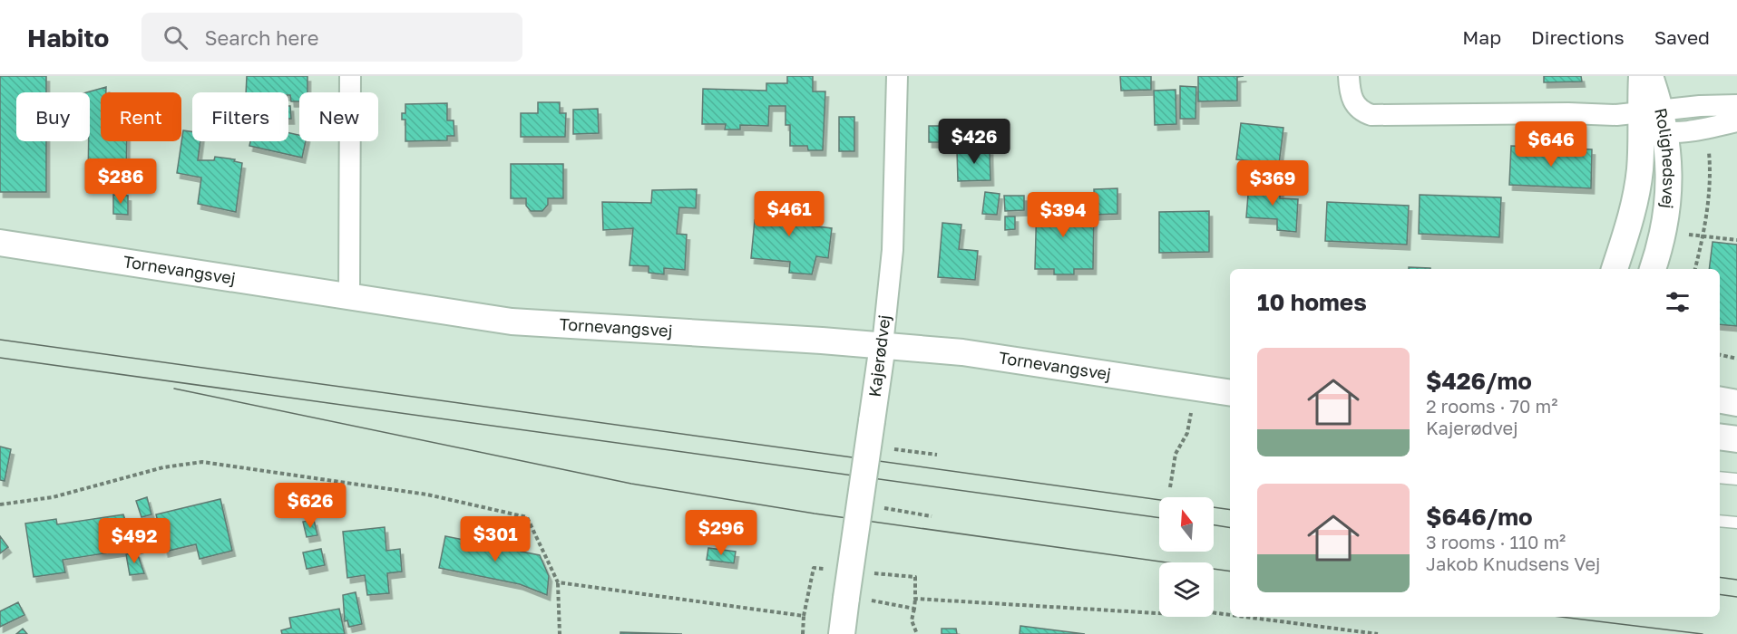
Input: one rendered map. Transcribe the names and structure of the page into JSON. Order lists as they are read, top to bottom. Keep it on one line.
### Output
{"streets":{"street":["Rolighedsvej","Tornevangsvej","Kajerødvej"]},"crossings":[["Tornevangsvej","Kajerødvej"]],"north":"top","page":{"header":"Habito","search":"Search here","nav":["Map","Directions","Saved"],"chip":["Buy","Rent","Filters","New"],"price":["$426","$646","$286","$369","$461","$394","$626","$296","$301","$492"],"heading":"10 homes","list":[{"name":"$426/mo","note":"2 rooms · 70 m² · Kajerødvej"},{"name":"$646/mo","note":"3 rooms · 110 m² · Jakob Knudsens Vej"}]}}
